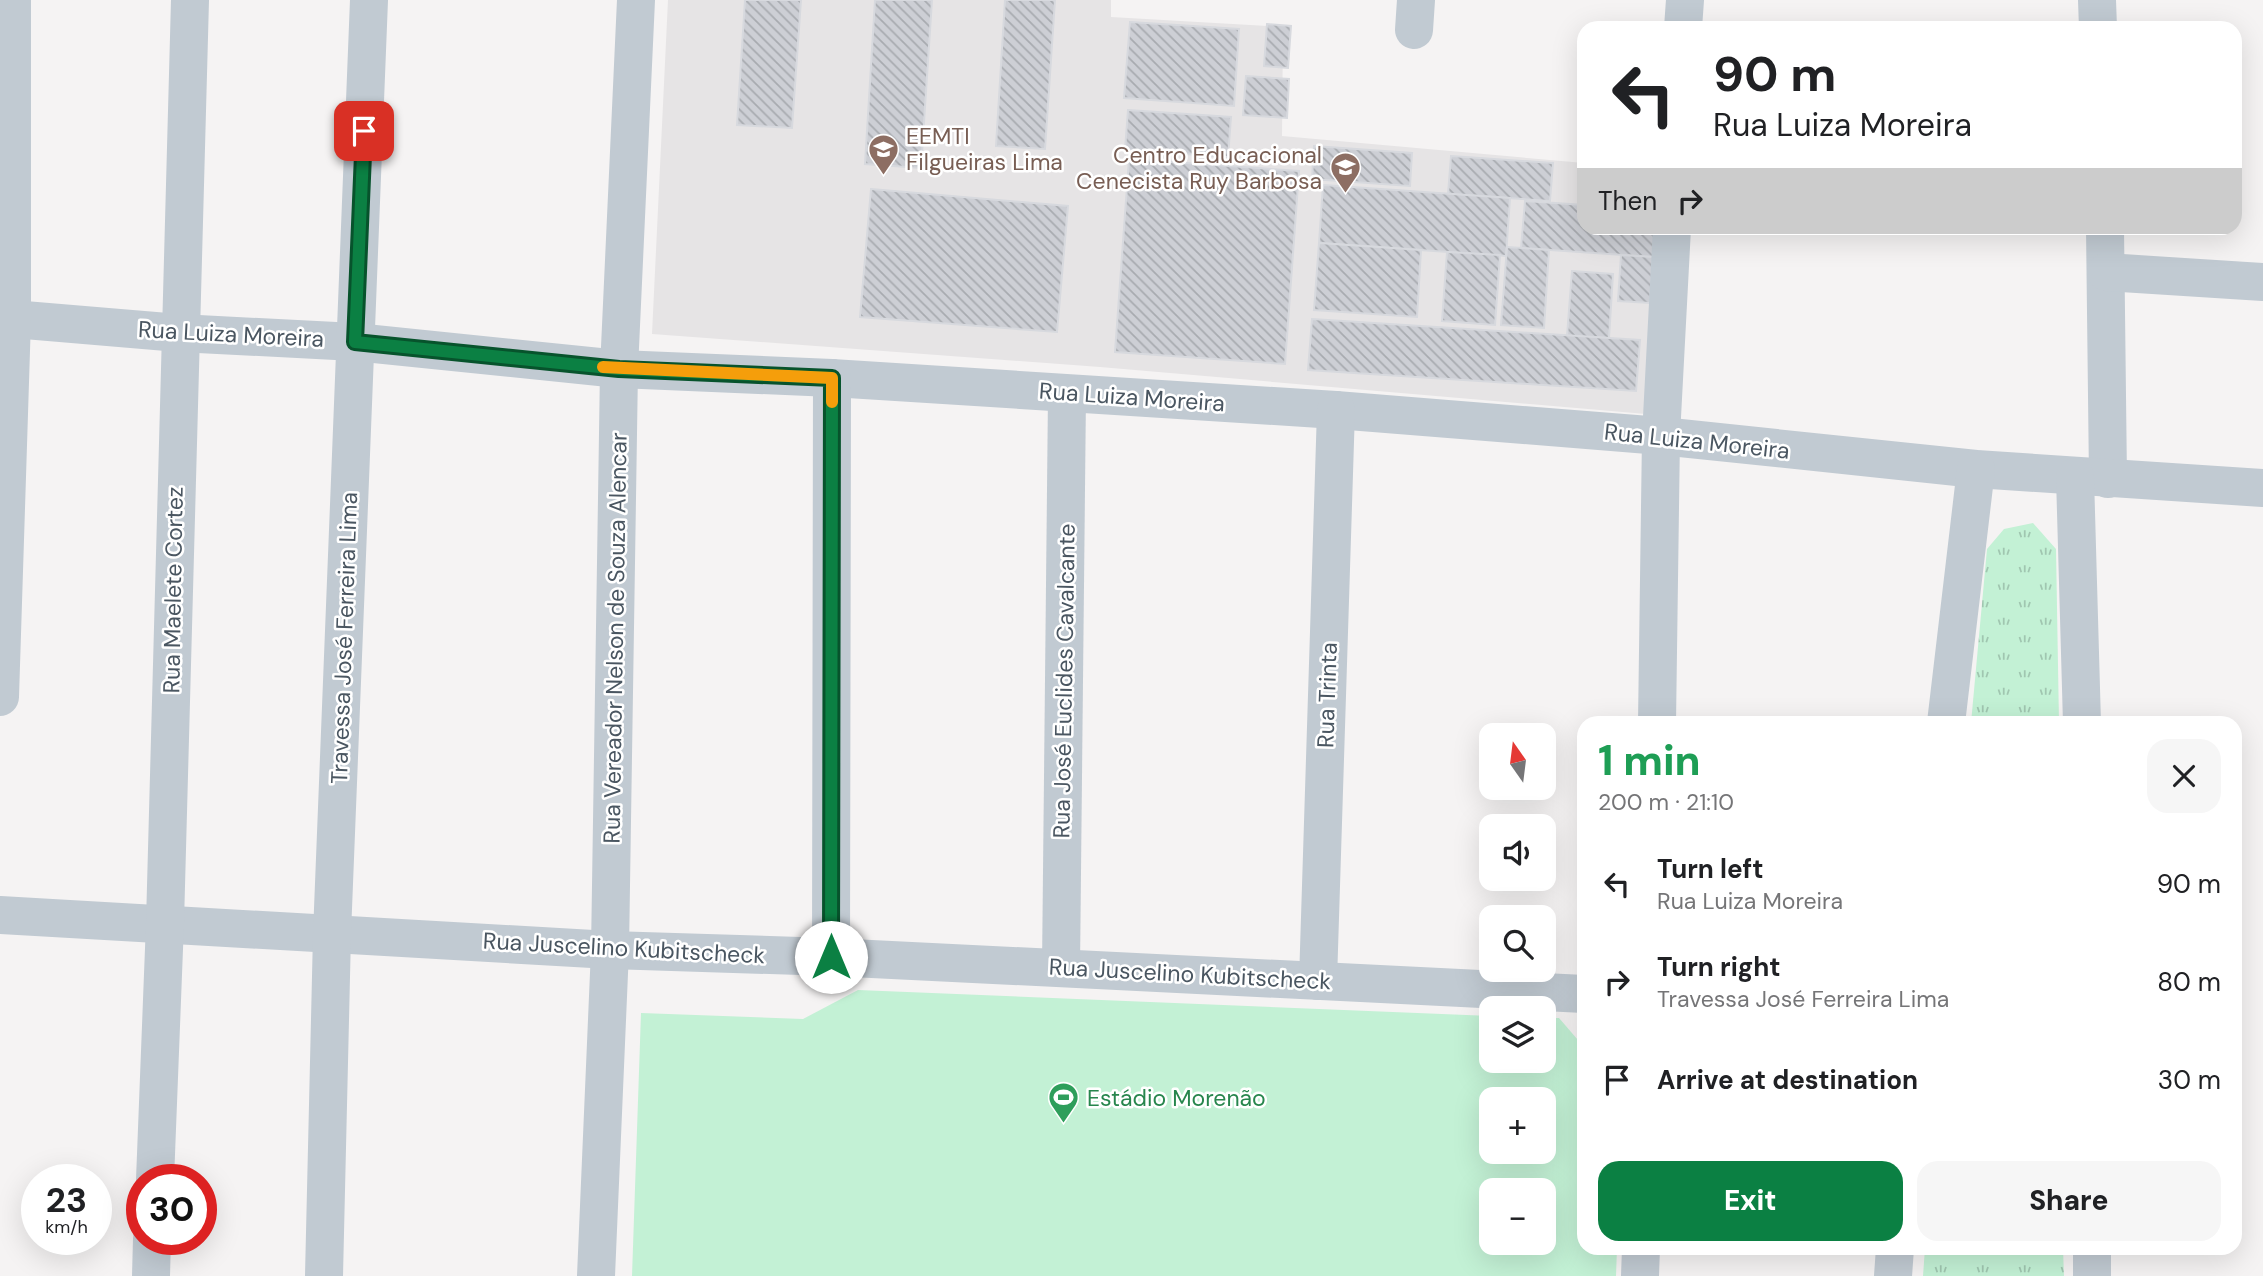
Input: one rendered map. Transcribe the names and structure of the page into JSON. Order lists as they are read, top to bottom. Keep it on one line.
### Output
{"streets":{"street":["Rua Luiza Moreira","Rua Maelete Cortez","Travessa José Ferreira Lima","Rua Vereador Nelson de Souza Alencar","Rua José Euclides Cavalcante","Rua Trinta","Rua Juscelino Kubitscheck"]},"crossings":[["Rua Luiza Moreira","Rua Maelete Cortez"],["Rua Luiza Moreira","Travessa José Ferreira Lima"],["Rua Luiza Moreira","Rua Vereador Nelson de Souza Alencar"],["Rua Luiza Moreira","Rua José Euclides Cavalcante"],["Rua Luiza Moreira","Rua Trinta"],["Rua Maelete Cortez","Rua Juscelino Kubitscheck"],["Travessa José Ferreira Lima","Rua Juscelino Kubitscheck"],["Rua Vereador Nelson de Souza Alencar","Rua Juscelino Kubitscheck"],["Rua José Euclides Cavalcante","Rua Juscelino Kubitscheck"],["Rua Trinta","Rua Juscelino Kubitscheck"]],"places":{"school or university":["EEMTI Filgueiras Lima","Centro Educacional Cenecista Ruy Barbosa"],"sports":["Estádio Morenão"]},"north":"top","page":{"turn":["90 m","Rua Luiza Moreira"],"then":"Then","heading":["1 min","200 m · 21:10"],"map_buttons":["+","−"],"list":[{"name":"Turn left","note":"Rua Luiza Moreira","value":"90 m"},{"name":"Turn right","note":"Travessa José Ferreira Lima","value":"80 m"},{"name":"Arrive at destination","value":"30 m"}],"buttons":["Exit","Share"],"speed":"23 km/h","limit":"30"}}
